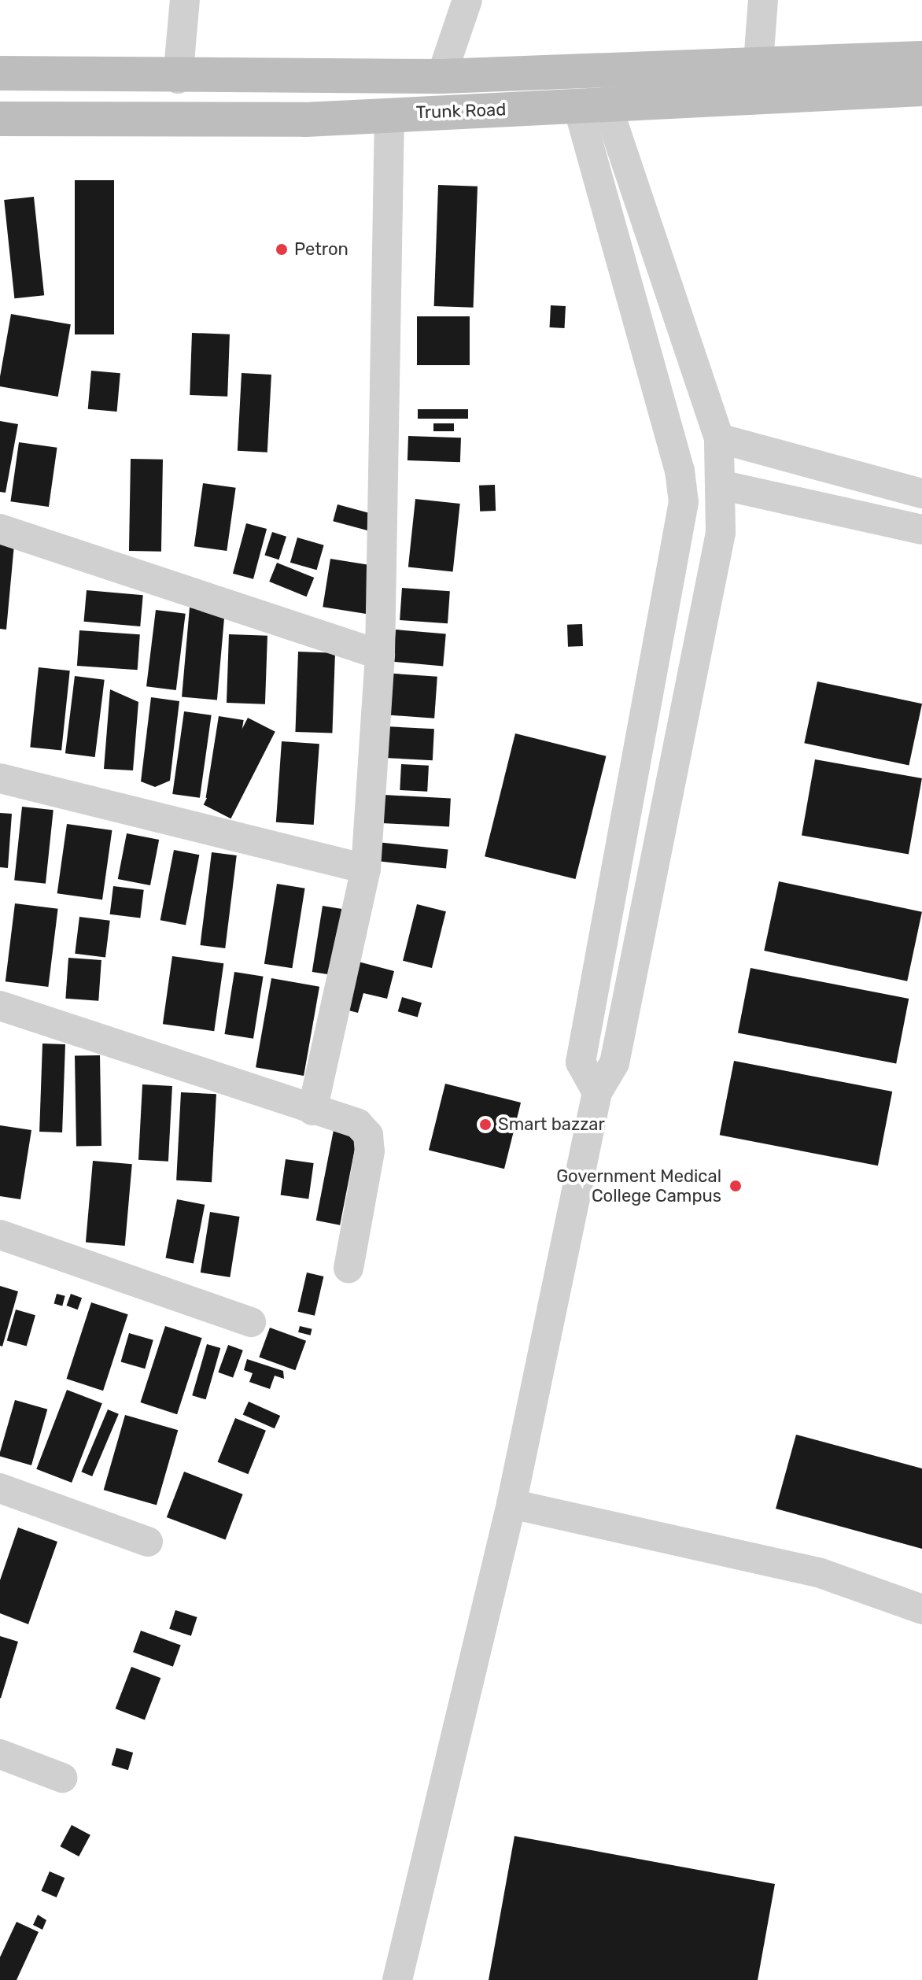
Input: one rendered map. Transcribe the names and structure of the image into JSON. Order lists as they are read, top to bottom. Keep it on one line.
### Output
{"streets":{"main road":["Trunk Road"]},"places":["Petron","Smart bazzar","Government Medical College Campus"]}
